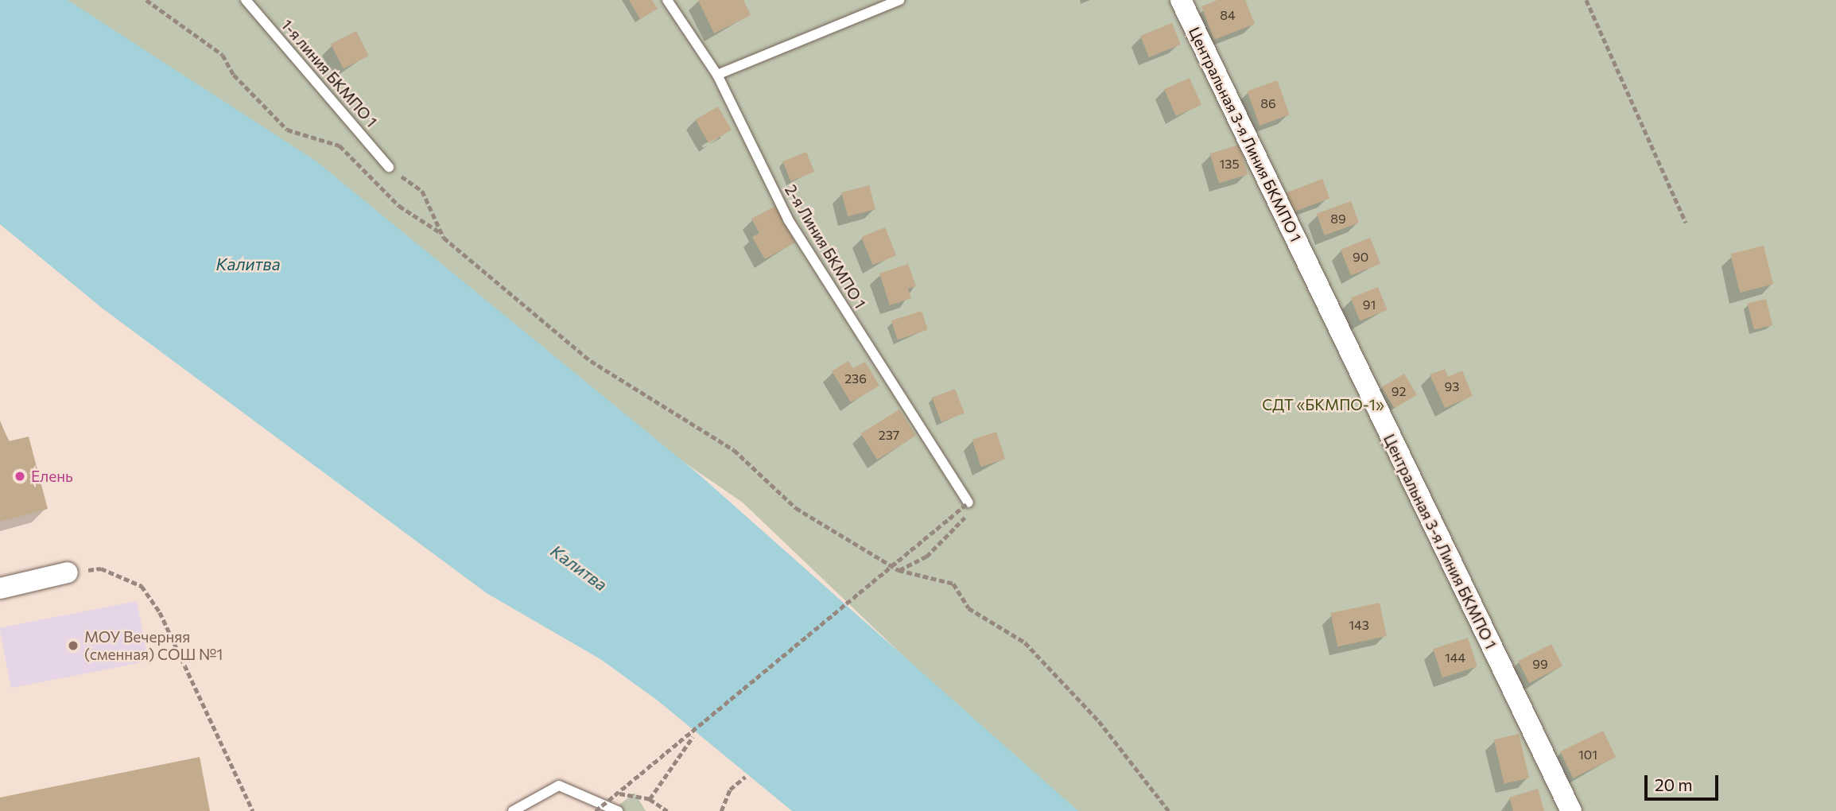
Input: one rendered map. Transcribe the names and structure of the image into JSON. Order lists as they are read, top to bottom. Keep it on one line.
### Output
{"streets":{"street":["Центральная 3-я Линия БКМПО 1"],"lane":["1-я линия БКМПО 1","2-я Линия БКМПО 1"]},"water":["Калитва"],"parks":["СДТ «БКМПО-1»"],"places":["Елень","МОУ Вечерняя (сменная) СОШ №1"],"house_numbers":["84","86","135","89","90","91","236","93","92","237","143","144","99","101"],"scale_bar":"20 m"}
